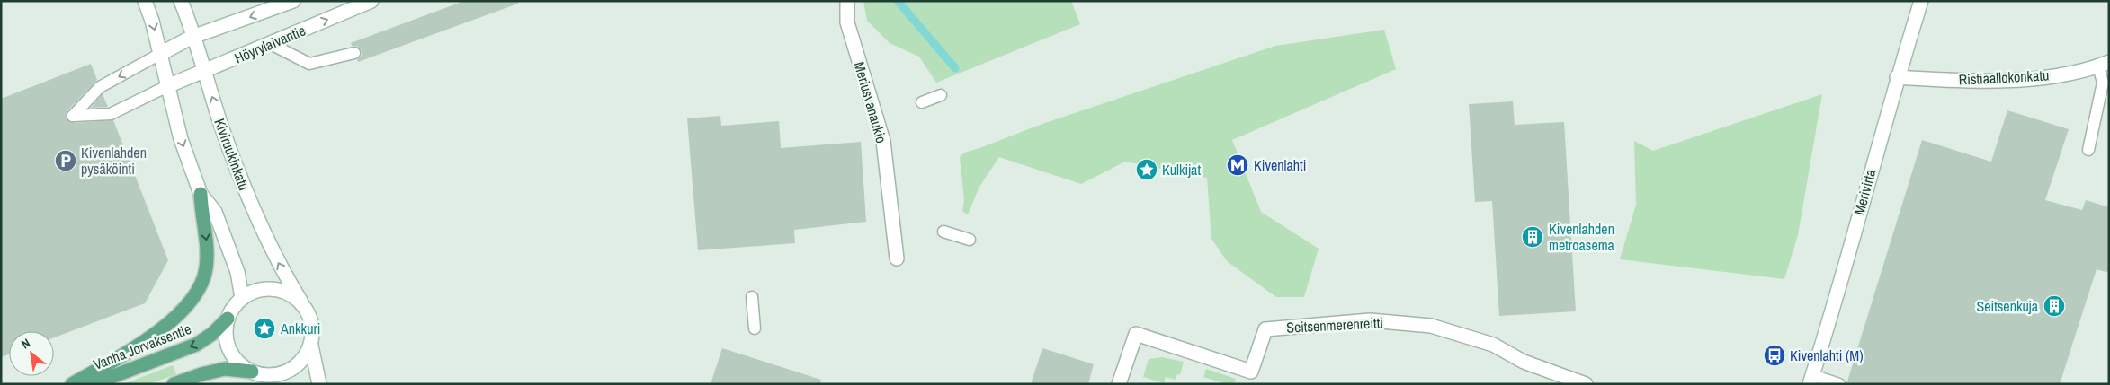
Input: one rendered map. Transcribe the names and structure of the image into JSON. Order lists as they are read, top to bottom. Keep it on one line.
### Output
{"streets":{"main road":["Vanha Jorvaksentie"],"street":["Höyrylaivantie","Ristiaallokonkatu","Meriusvanaukio","Kiviruukinkatu","Merivirta","Seitsenmerenreitti"]},"crossings":[["Höyrylaivantie","Kiviruukinkatu"],["Ristiaallokonkatu","Merivirta"],["Kiviruukinkatu","Vanha Jorvaksentie"]],"places":{"parking":["Kivenlahden pysäköinti"],"metro station":["Kivenlahti"],"place":["Kulkijat","Ankkuri"],"building":["Kivenlahden metroasema","Seitsenkuja"],"bus stop":["Kivenlahti (M)"]},"north":"top left"}
